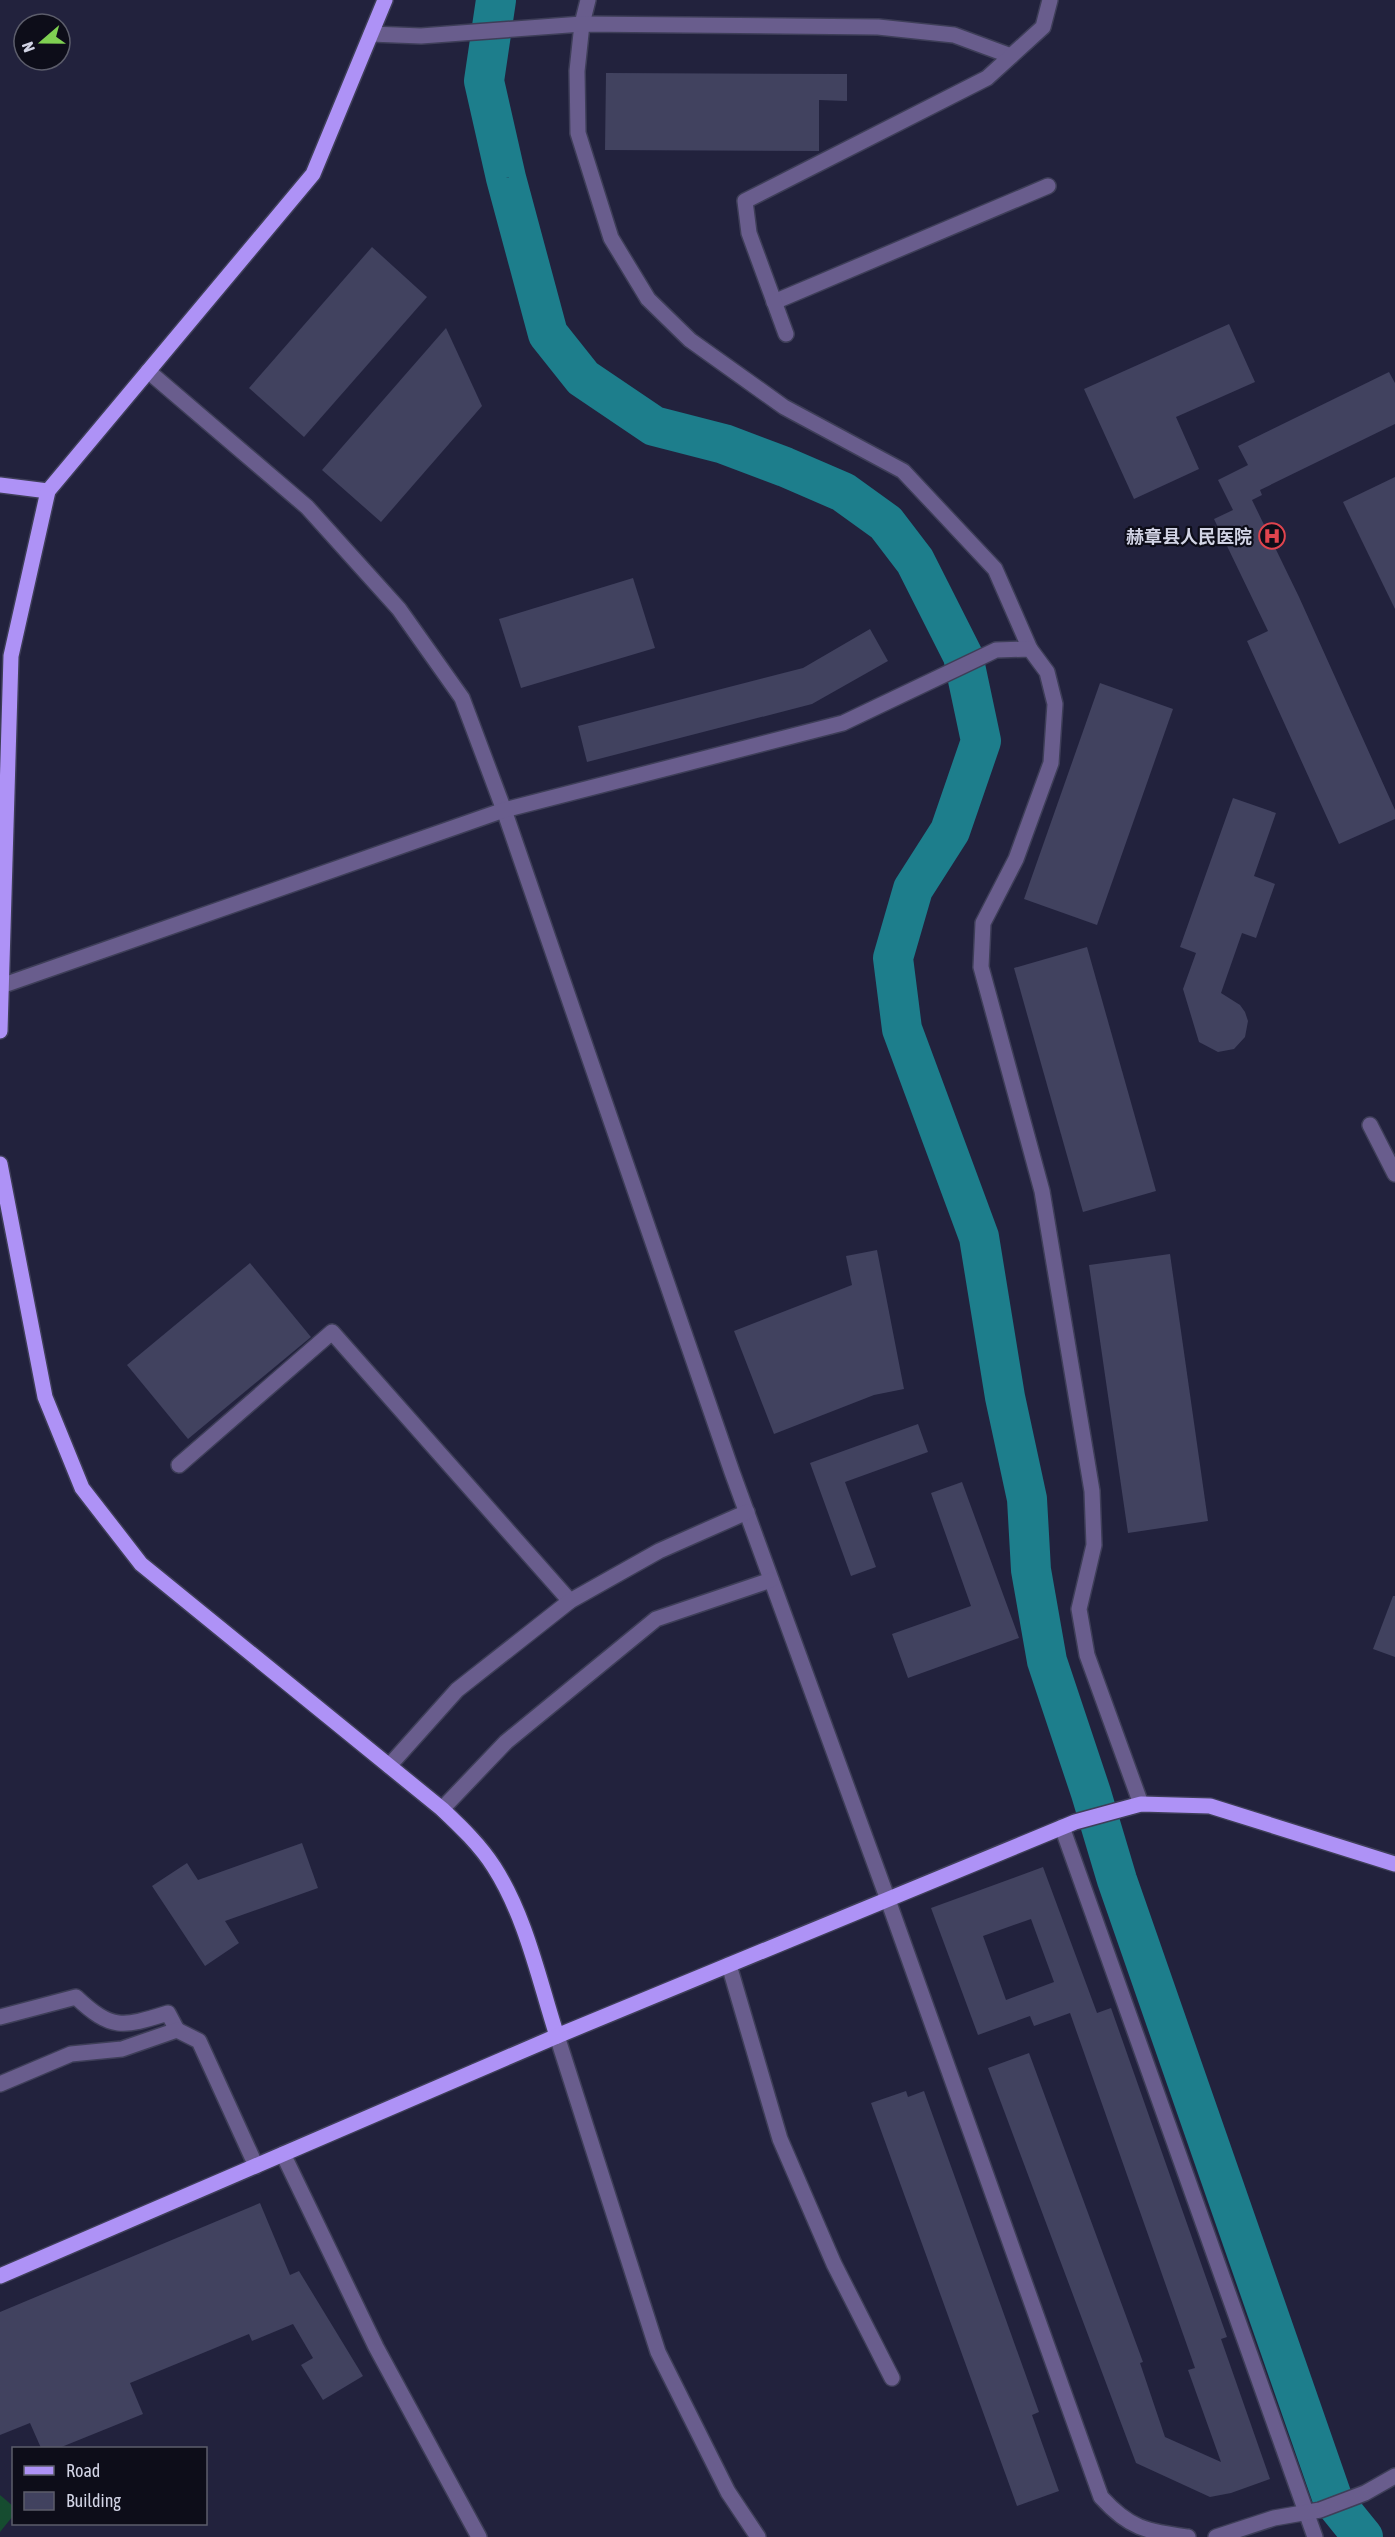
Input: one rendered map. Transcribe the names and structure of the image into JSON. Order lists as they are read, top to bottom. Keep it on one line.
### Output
{"places":{"hospital":["赫章县人民医院"]},"legend":["Road","Building"],"north":"left"}
